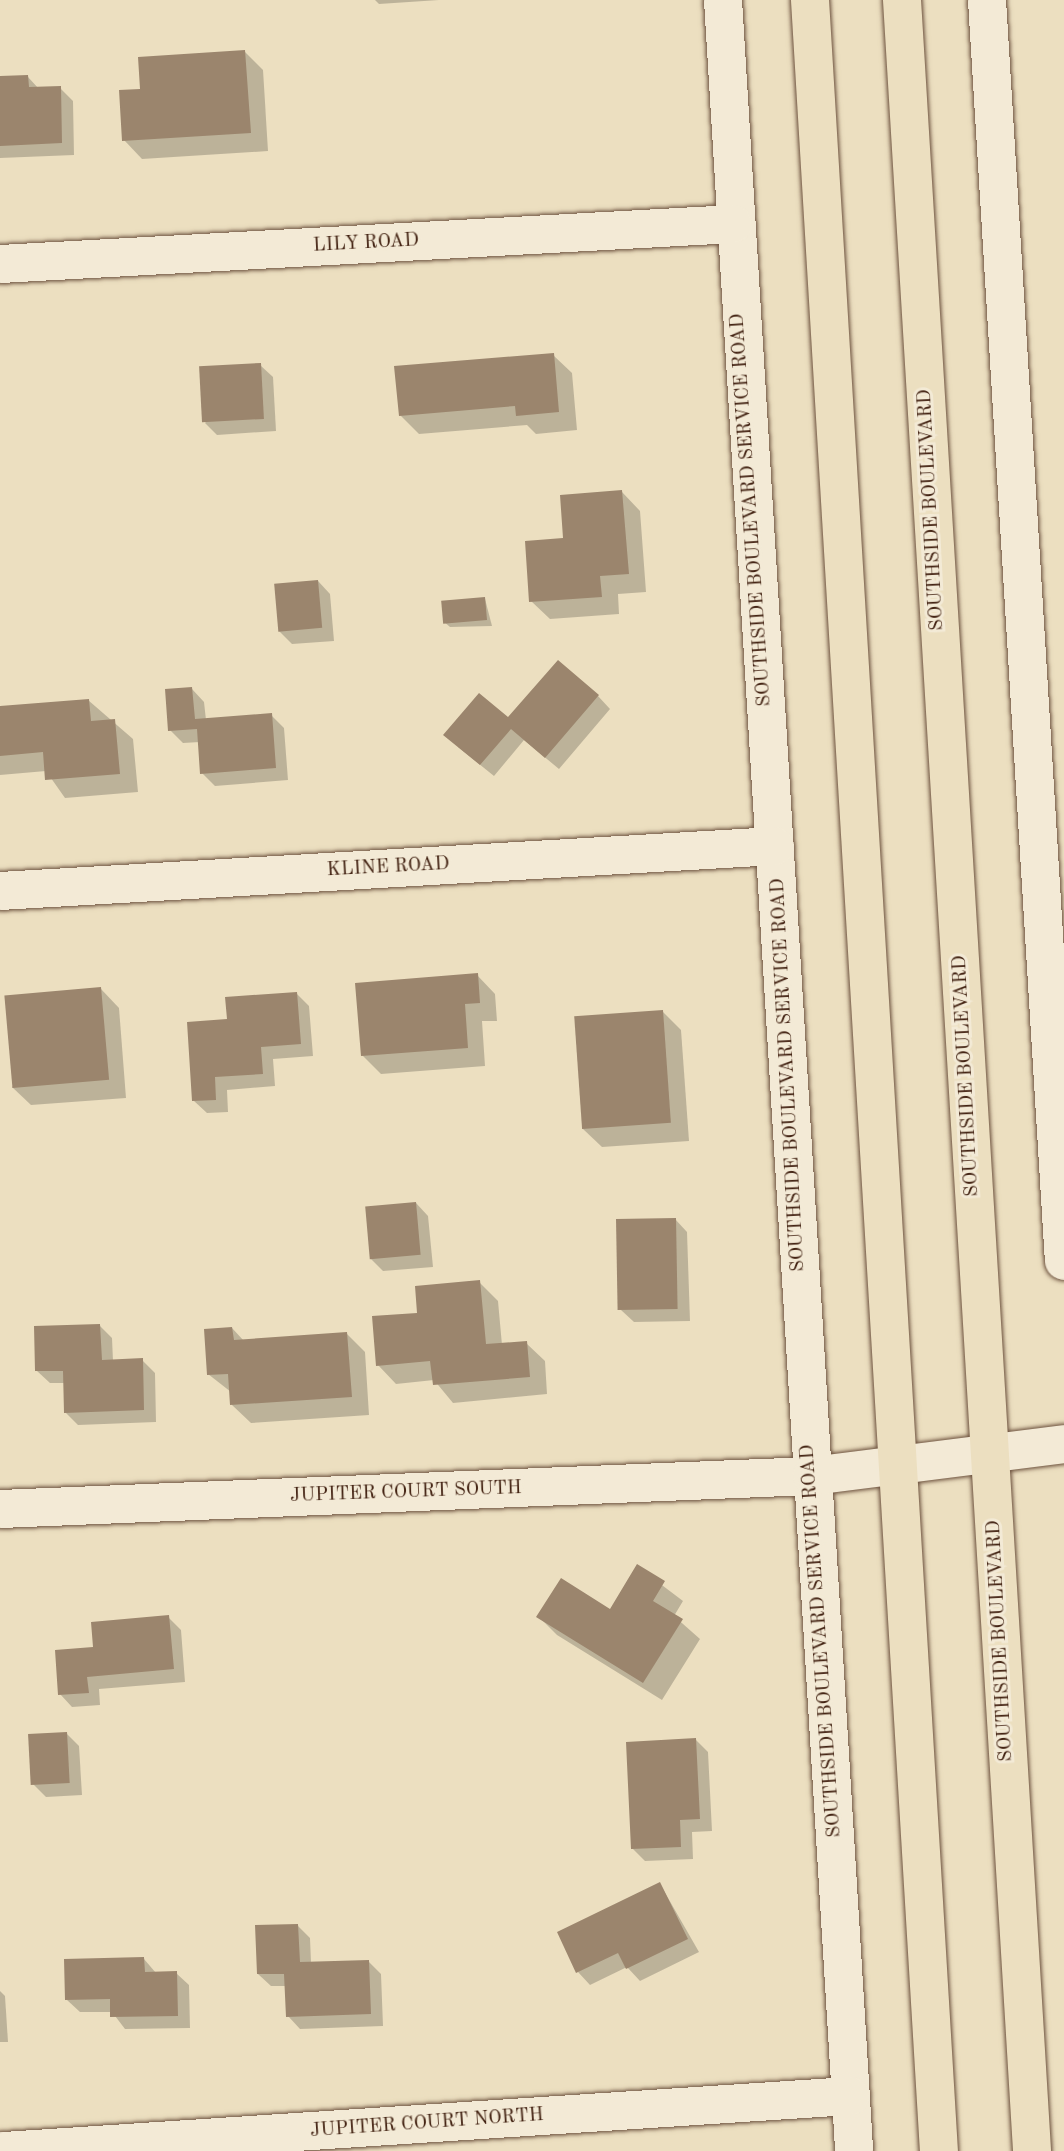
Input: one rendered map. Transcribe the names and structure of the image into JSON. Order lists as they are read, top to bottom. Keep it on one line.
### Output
{"streets":{"highway":["SOUTHSIDE BOULEVARD"],"street":["LILY ROAD","SOUTHSIDE BOULEVARD SERVICE ROAD","KLINE ROAD","JUPITER COURT SOUTH","JUPITER COURT NORTH"]},"crossings":[["LILY ROAD","SOUTHSIDE BOULEVARD SERVICE ROAD"],["SOUTHSIDE BOULEVARD SERVICE ROAD","KLINE ROAD"],["SOUTHSIDE BOULEVARD SERVICE ROAD","JUPITER COURT SOUTH"],["SOUTHSIDE BOULEVARD SERVICE ROAD","JUPITER COURT NORTH"],["SOUTHSIDE BOULEVARD","JUPITER COURT SOUTH"]]}
